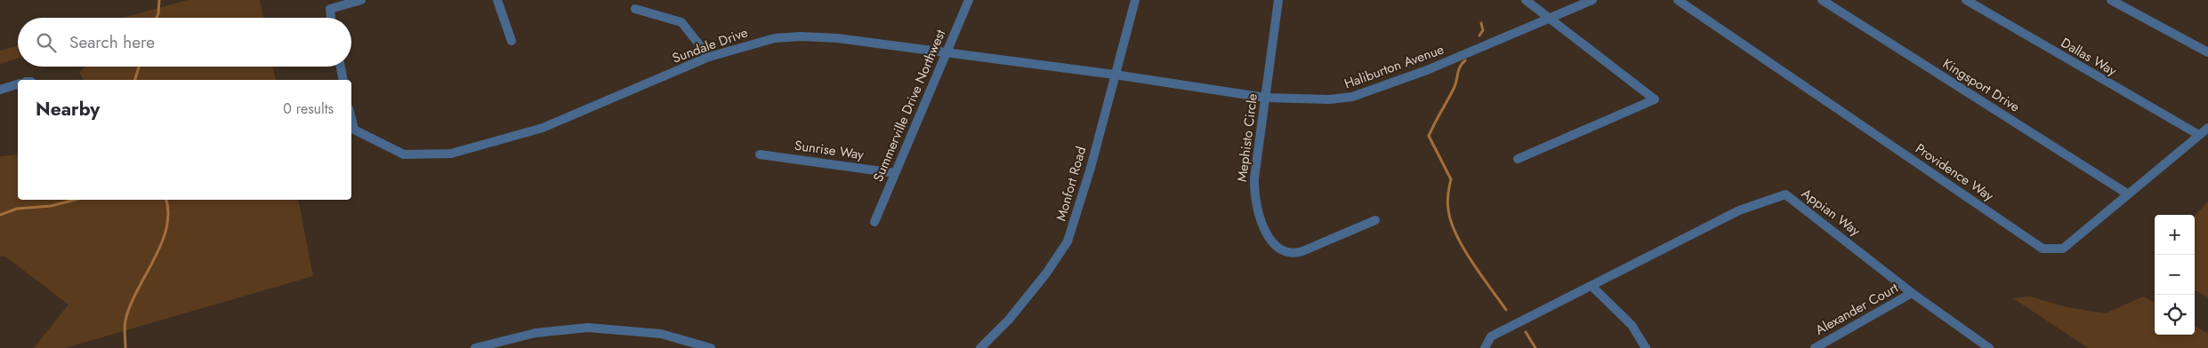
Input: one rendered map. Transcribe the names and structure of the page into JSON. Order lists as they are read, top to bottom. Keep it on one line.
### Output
{"streets":{"street":["Sundale Drive","Dallas Way","Haliburton Avenue","Kingsport Drive","Summerville Drive Northwest","Mephisto Circle","Sunrise Way","Providence Way","Monfort Road","Appian Way","Alexander Court"]},"crossings":[["Sundale Drive","Haliburton Avenue"],["Sundale Drive","Summerville Drive Northwest"],["Sundale Drive","Monfort Road"],["Dallas Way","Providence Way"],["Haliburton Avenue","Mephisto Circle"],["Haliburton Avenue","Monfort Road"],["Kingsport Drive","Providence Way"],["Summerville Drive Northwest","Sunrise Way"],["Appian Way","Alexander Court"]],"page":{"search":"Search here","heading":["Nearby","0 results"],"map_buttons":["+","−"]}}
